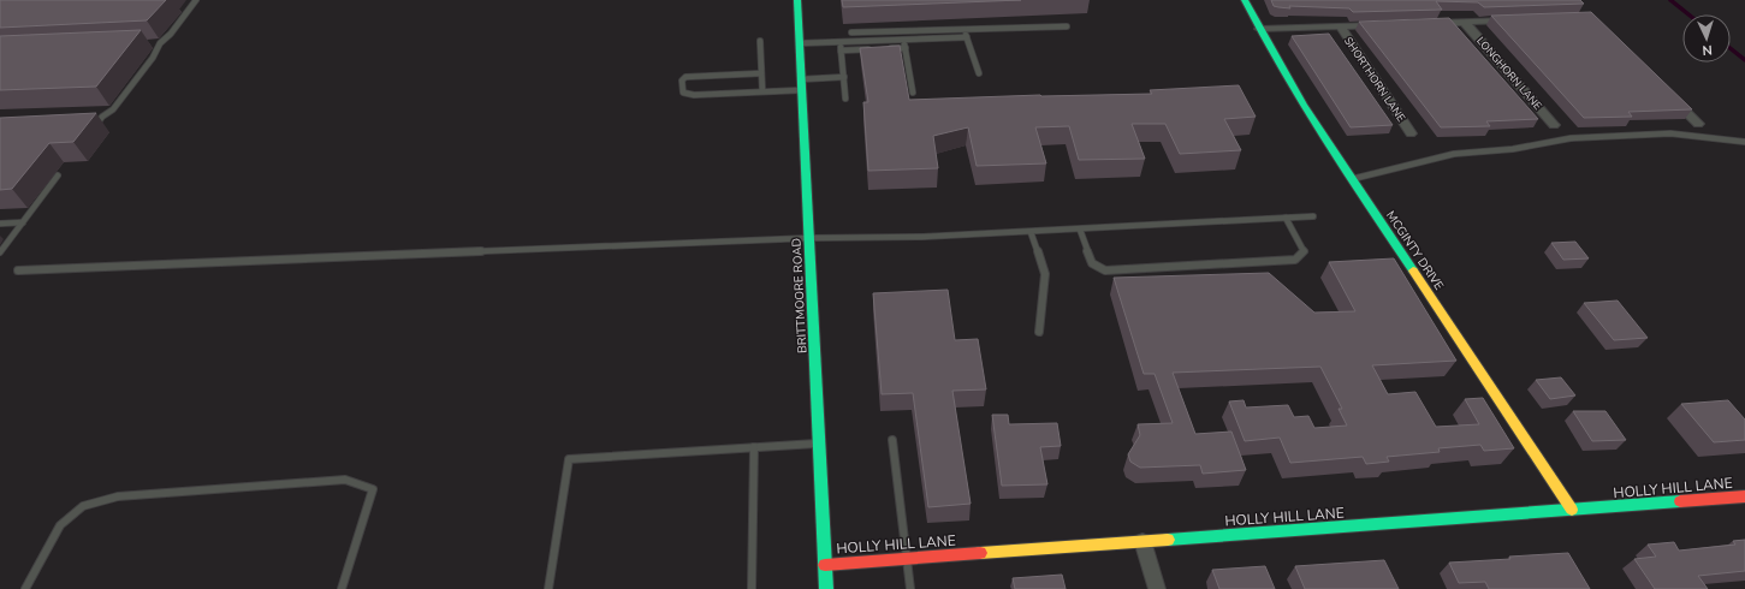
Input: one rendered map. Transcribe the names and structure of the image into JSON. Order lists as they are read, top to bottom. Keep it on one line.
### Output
{"streets":{"street":["LONGHORN LANE","SHORTHORN LANE","MCGINTY DRIVE","BRITTMOORE ROAD","HOLLY HILL LANE"]},"crossings":[["MCGINTY DRIVE","HOLLY HILL LANE"],["BRITTMOORE ROAD","HOLLY HILL LANE"]],"north":"bottom"}
